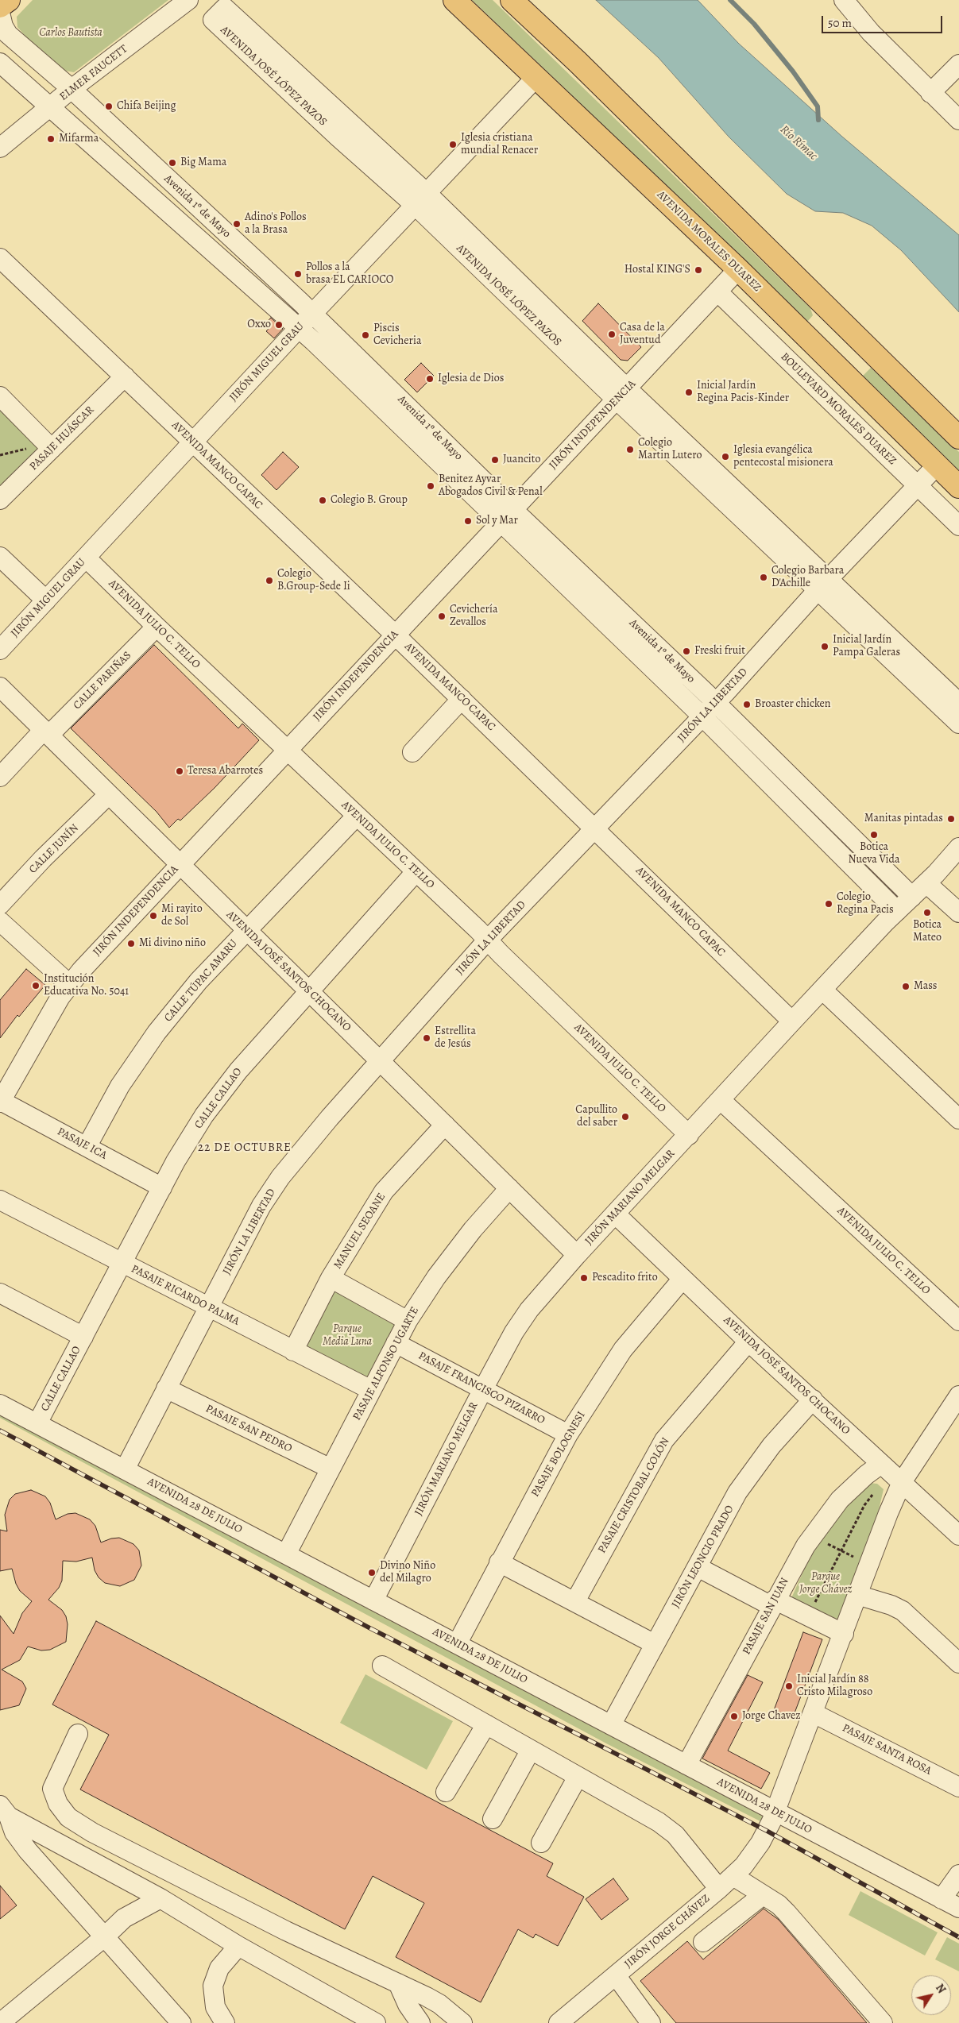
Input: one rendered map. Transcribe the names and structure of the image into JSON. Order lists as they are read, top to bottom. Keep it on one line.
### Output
{"streets":{"main road":["AVENIDA MORALES DUAREZ"],"street":["ELMER FAUCETT","AVENIDA JOSÉ LÓPEZ PAZOS","Avenida 1º de Mayo","JIRÓN MIGUEL GRAU","BOULEVARD MORALES DUAREZ","JIRÓN INDEPENDENCIA","PASAJE HUÁSCAR","AVENIDA MANCO CAPAC","AVENIDA JULIO C. TELLO","CALLE PARIÑAS","JIRÓN LA LIBERTAD","CALLE JUNÍN","AVENIDA JOSÉ SANTOS CHOCANO","CALLE TÚPAC AMARU","CALLE CALLAO","PASAJE ICA","JIRÓN MARIANO MELGAR","MANUEL SEOANE","PASAJE RICARDO PALMA","PASAJE ALFONSO UGARTE","PASAJE FRANCISCO PIZARRO","PASAJE SAN PEDRO","PASAJE BOLOGNESI","PASAJE CRISTOBAL COLÓN","AVENIDA 28 DE JULIO","JIRÓN LEONCIO PRADO","PASAJE SAN JUAN","PASAJE SANTA ROSA","JIRÓN JORGE CHÁVEZ"]},"crossings":[["ELMER FAUCETT","Avenida 1º de Mayo"],["AVENIDA JOSÉ LÓPEZ PAZOS","JIRÓN MIGUEL GRAU"],["AVENIDA JOSÉ LÓPEZ PAZOS","JIRÓN INDEPENDENCIA"],["AVENIDA JOSÉ LÓPEZ PAZOS","JIRÓN LA LIBERTAD"],["Avenida 1º de Mayo","JIRÓN MIGUEL GRAU"],["Avenida 1º de Mayo","JIRÓN INDEPENDENCIA"],["Avenida 1º de Mayo","JIRÓN LA LIBERTAD"],["Avenida 1º de Mayo","JIRÓN MARIANO MELGAR"],["AVENIDA MORALES DUAREZ","JIRÓN MIGUEL GRAU"],["AVENIDA MORALES DUAREZ","JIRÓN INDEPENDENCIA"],["AVENIDA MORALES DUAREZ","JIRÓN LA LIBERTAD"],["JIRÓN MIGUEL GRAU","AVENIDA MANCO CAPAC"],["JIRÓN MIGUEL GRAU","AVENIDA JULIO C. TELLO"],["BOULEVARD MORALES DUAREZ","JIRÓN INDEPENDENCIA"],["BOULEVARD MORALES DUAREZ","JIRÓN LA LIBERTAD"],["JIRÓN INDEPENDENCIA","AVENIDA MANCO CAPAC"],["JIRÓN INDEPENDENCIA","AVENIDA JULIO C. TELLO"],["JIRÓN INDEPENDENCIA","AVENIDA JOSÉ SANTOS CHOCANO"],["JIRÓN INDEPENDENCIA","PASAJE ICA"],["PASAJE HUÁSCAR","AVENIDA MANCO CAPAC"],["AVENIDA MANCO CAPAC","JIRÓN LA LIBERTAD"],["AVENIDA MANCO CAPAC","JIRÓN MARIANO MELGAR"],["AVENIDA JULIO C. TELLO","CALLE PARIÑAS"],["AVENIDA JULIO C. TELLO","JIRÓN LA LIBERTAD"],["AVENIDA JULIO C. TELLO","CALLE TÚPAC AMARU"],["AVENIDA JULIO C. TELLO","CALLE CALLAO"],["AVENIDA JULIO C. TELLO","JIRÓN MARIANO MELGAR"],["CALLE PARIÑAS","AVENIDA JOSÉ SANTOS CHOCANO"],["JIRÓN LA LIBERTAD","AVENIDA JOSÉ SANTOS CHOCANO"],["JIRÓN LA LIBERTAD","PASAJE RICARDO PALMA"],["JIRÓN LA LIBERTAD","PASAJE SAN PEDRO"],["JIRÓN LA LIBERTAD","AVENIDA 28 DE JULIO"],["CALLE JUNÍN","AVENIDA JOSÉ SANTOS CHOCANO"],["AVENIDA JOSÉ SANTOS CHOCANO","CALLE TÚPAC AMARU"],["AVENIDA JOSÉ SANTOS CHOCANO","CALLE CALLAO"],["AVENIDA JOSÉ SANTOS CHOCANO","JIRÓN MARIANO MELGAR"],["AVENIDA JOSÉ SANTOS CHOCANO","MANUEL SEOANE"],["AVENIDA JOSÉ SANTOS CHOCANO","PASAJE ALFONSO UGARTE"],["AVENIDA JOSÉ SANTOS CHOCANO","PASAJE BOLOGNESI"],["AVENIDA JOSÉ SANTOS CHOCANO","PASAJE CRISTOBAL COLÓN"],["AVENIDA JOSÉ SANTOS CHOCANO","JIRÓN LEONCIO PRADO"],["AVENIDA JOSÉ SANTOS CHOCANO","PASAJE SAN JUAN"],["AVENIDA JOSÉ SANTOS CHOCANO","JIRÓN JORGE CHÁVEZ"],["CALLE TÚPAC AMARU","PASAJE ICA"],["CALLE CALLAO","PASAJE ICA"],["CALLE CALLAO","PASAJE RICARDO PALMA"],["CALLE CALLAO","AVENIDA 28 DE JULIO"],["JIRÓN MARIANO MELGAR","PASAJE FRANCISCO PIZARRO"],["JIRÓN MARIANO MELGAR","AVENIDA 28 DE JULIO"],["MANUEL SEOANE","PASAJE RICARDO PALMA"],["PASAJE RICARDO PALMA","PASAJE ALFONSO UGARTE"],["PASAJE ALFONSO UGARTE","PASAJE FRANCISCO PIZARRO"],["PASAJE ALFONSO UGARTE","PASAJE SAN PEDRO"],["PASAJE ALFONSO UGARTE","AVENIDA 28 DE JULIO"],["PASAJE FRANCISCO PIZARRO","PASAJE BOLOGNESI"],["PASAJE BOLOGNESI","AVENIDA 28 DE JULIO"],["AVENIDA 28 DE JULIO","JIRÓN LEONCIO PRADO"],["AVENIDA 28 DE JULIO","PASAJE SAN JUAN"],["AVENIDA 28 DE JULIO","JIRÓN JORGE CHÁVEZ"],["PASAJE SANTA ROSA","JIRÓN JORGE CHÁVEZ"]],"districts":["22 DE OCTUBRE"],"water":["Río Rímac"],"parks":["Carlos Bautista","Parque Media Luna","Parque Jorge Chávez"],"places":["Chifa Beijing","Mifarma","Iglesia cristiana mundial Renacer","Big Mama","Adino's Pollos a la Brasa","Hostal KING'S","Pollos a la brasa EL CARIOCO","Oxxo","Casa de la Juventud","Piscis Cevicheria","Iglesia de Dios","Inicial Jardín Regina Pacis-Kinder","Colegio Martin Lutero","Iglesia evangélica pentecostal misionera","Juancito","Benitez Ayvar Abogados Civil & Penal","Colegio B. Group","Sol y Mar","Colegio Barbara D'Achille","Colegio B.Group-Sede Ii","Cevichería Zevallos","Inicial Jardín Pampa Galeras","Freski fruit","Broaster chicken","Teresa Abarrotes","Manitas pintadas","Botica Nueva Vida","Colegio Regina Pacis","Botica Mateo","Mi rayito de Sol","Mi divino niño","Institución Educativa No. 5041","Mass","Estrellita de Jesús","Capullito del saber","Pescadito frito","Divino Niño del Milagro","Inicial Jardín 88 Cristo Milagroso","Jorge Chavez"],"scale_bar":"50 m","north":"top right"}
